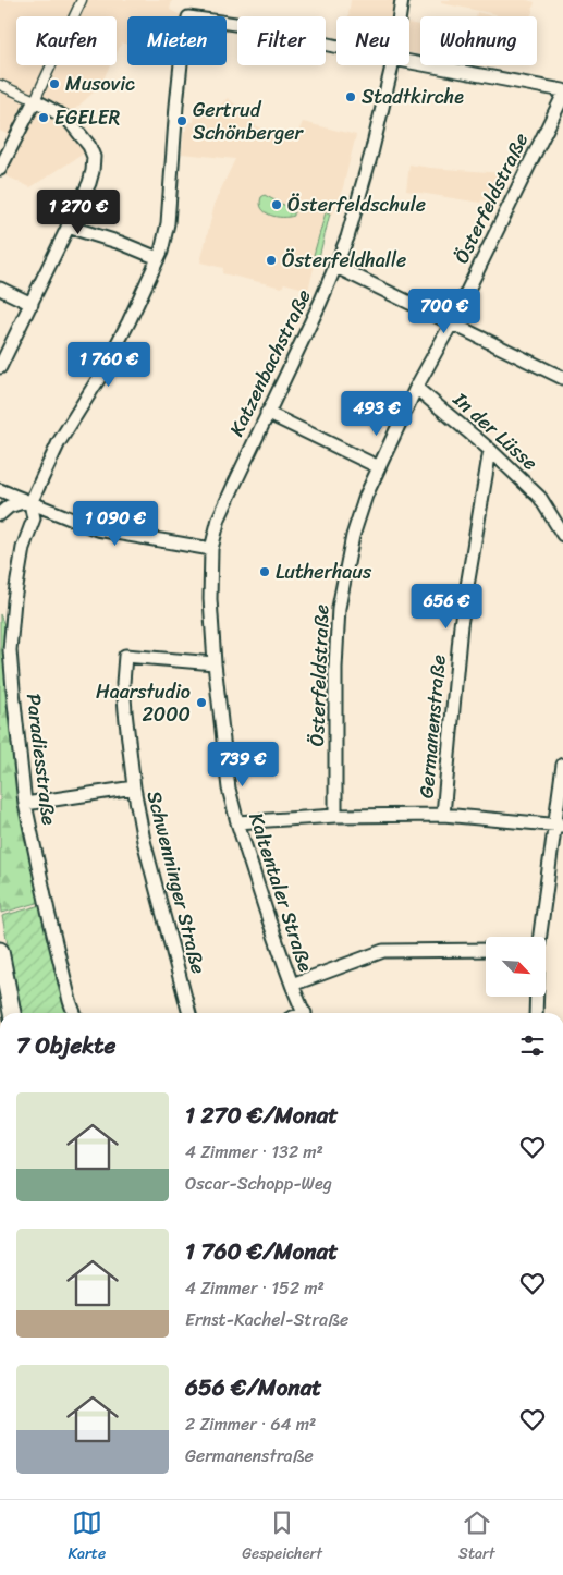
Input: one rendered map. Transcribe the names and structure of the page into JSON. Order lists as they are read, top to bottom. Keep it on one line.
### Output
{"streets":{"street":["Österfeldstraße","Katzenbachstraße","In der Lüsse","Germanenstraße","Paradiesstraße","Schwenninger Straße","Kaltentaler Straße"]},"crossings":[["Österfeldstraße","In der Lüsse"],["Katzenbachstraße","Kaltentaler Straße"],["In der Lüsse","Germanenstraße"],["Schwenninger Straße","Kaltentaler Straße"]],"places":["Musovic","Stadtkirche","EGELER","Gertrud Schönberger","Österfeldschule","Österfeldhalle","Lutherhaus","Haarstudio 2000"],"north":"bottom right","page":{"chip":["Kaufen","Mieten","Filter","Neu","Wohnung"],"price":["1 270 €","700 €","1 760 €","493 €","1 090 €","656 €","739 €"],"heading":"7 Objekte","list":[{"name":"1 270 €/Monat","note":"4 Zimmer · 132 m² · Oscar-Schopp-Weg"},{"name":"1 760 €/Monat","note":"4 Zimmer · 152 m² · Ernst-Kachel-Straße"},{"name":"656 €/Monat","note":"2 Zimmer · 64 m² · Germanenstraße"}],"tabs":["Karte","Gespeichert","Start"]}}
